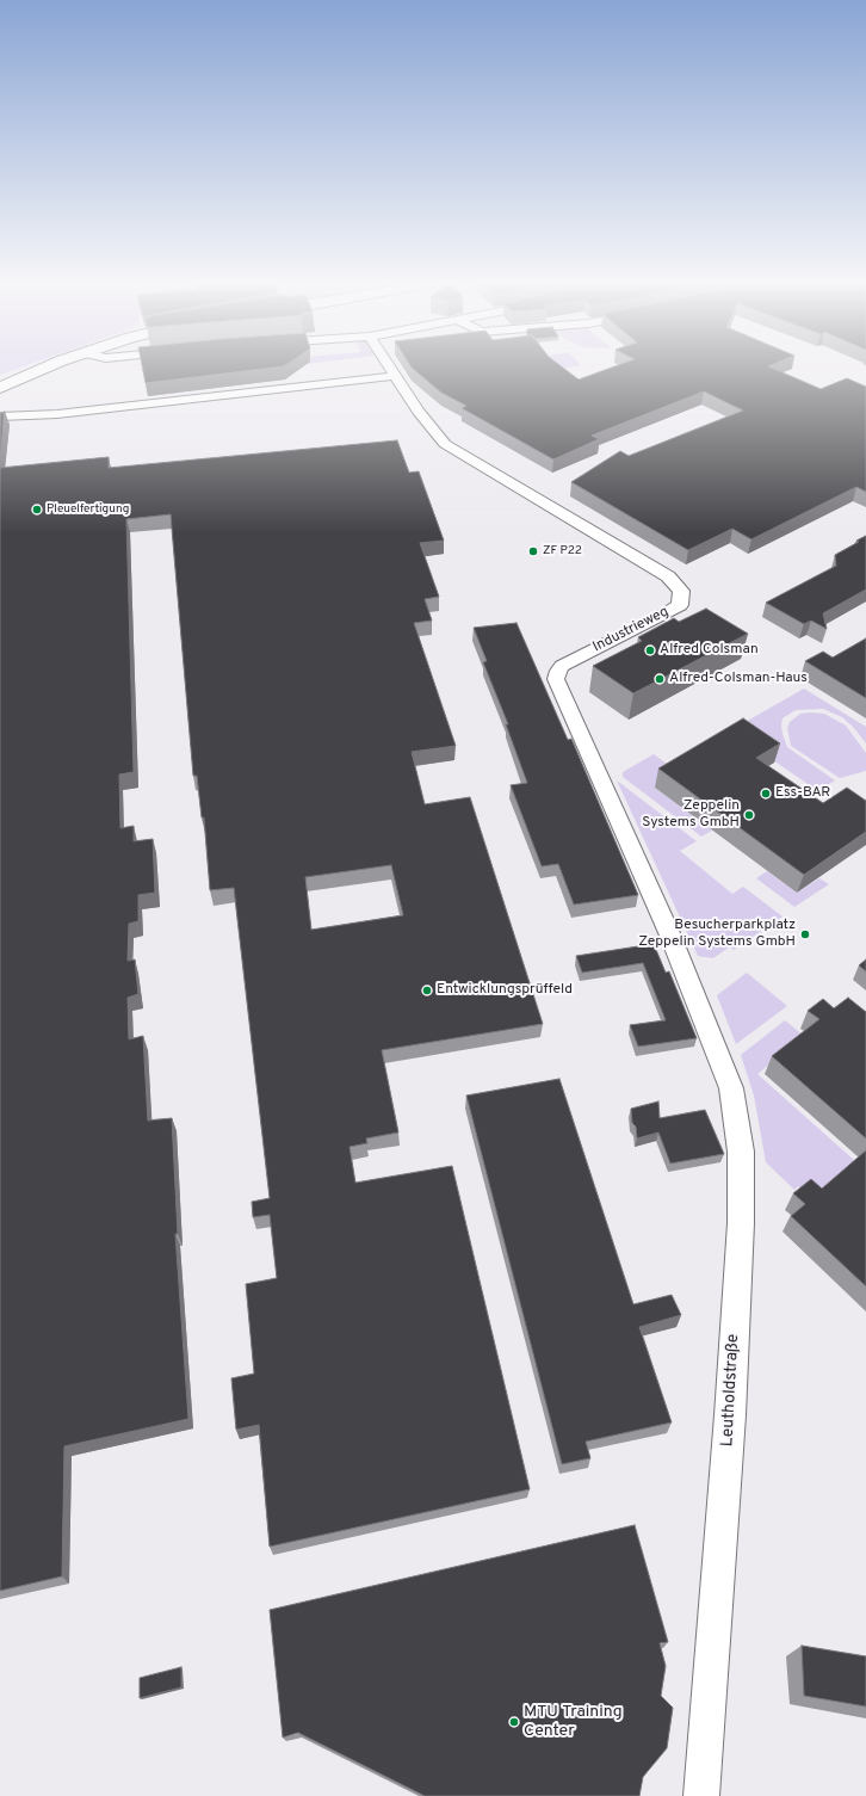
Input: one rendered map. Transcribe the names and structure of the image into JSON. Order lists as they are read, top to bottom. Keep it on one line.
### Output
{"streets":{"street":["Industrieweg","Leutholdstraße"]},"crossings":[["Industrieweg","Leutholdstraße"]],"places":["Pleuelfertigung","ZF P22","Alfred Colsman","Alfred-Colsman-Haus","Ess-BAR","Zeppelin Systems GmbH","Besucherparkplatz Zeppelin Systems GmbH","Entwicklungsprüffeld","MTU Training Center"]}
